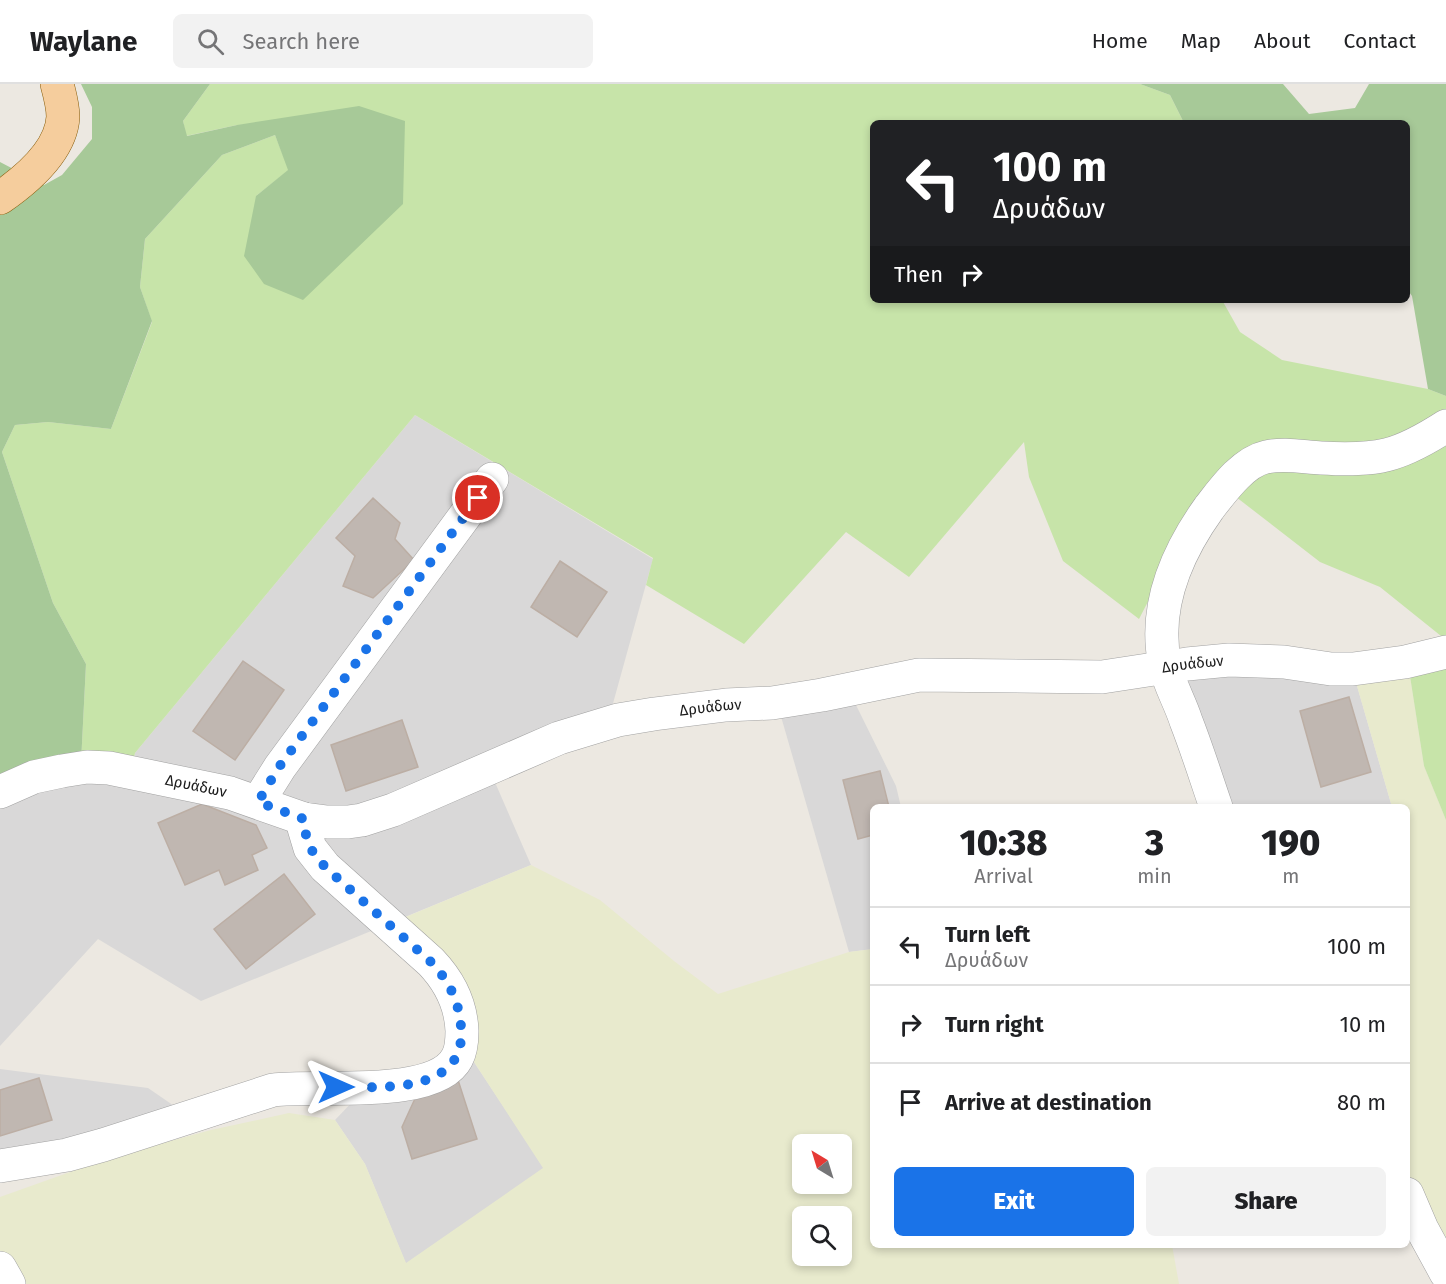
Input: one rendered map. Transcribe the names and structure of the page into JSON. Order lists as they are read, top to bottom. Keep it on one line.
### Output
{"streets":{"street":["Δρυάδων"]},"north":"top left","page":{"header":"Waylane","search":"Search here","nav":["Home","Map","About","Contact"],"turn":["100 m","Δρυάδων"],"then":"Then","eta":["10:38","Arrival","3","min","190","m"],"list":[{"name":"Turn left","note":"Δρυάδων","value":"100 m"},{"name":"Turn right","value":"10 m"},{"name":"Arrive at destination","value":"80 m"}],"buttons":["Exit","Share"]}}
